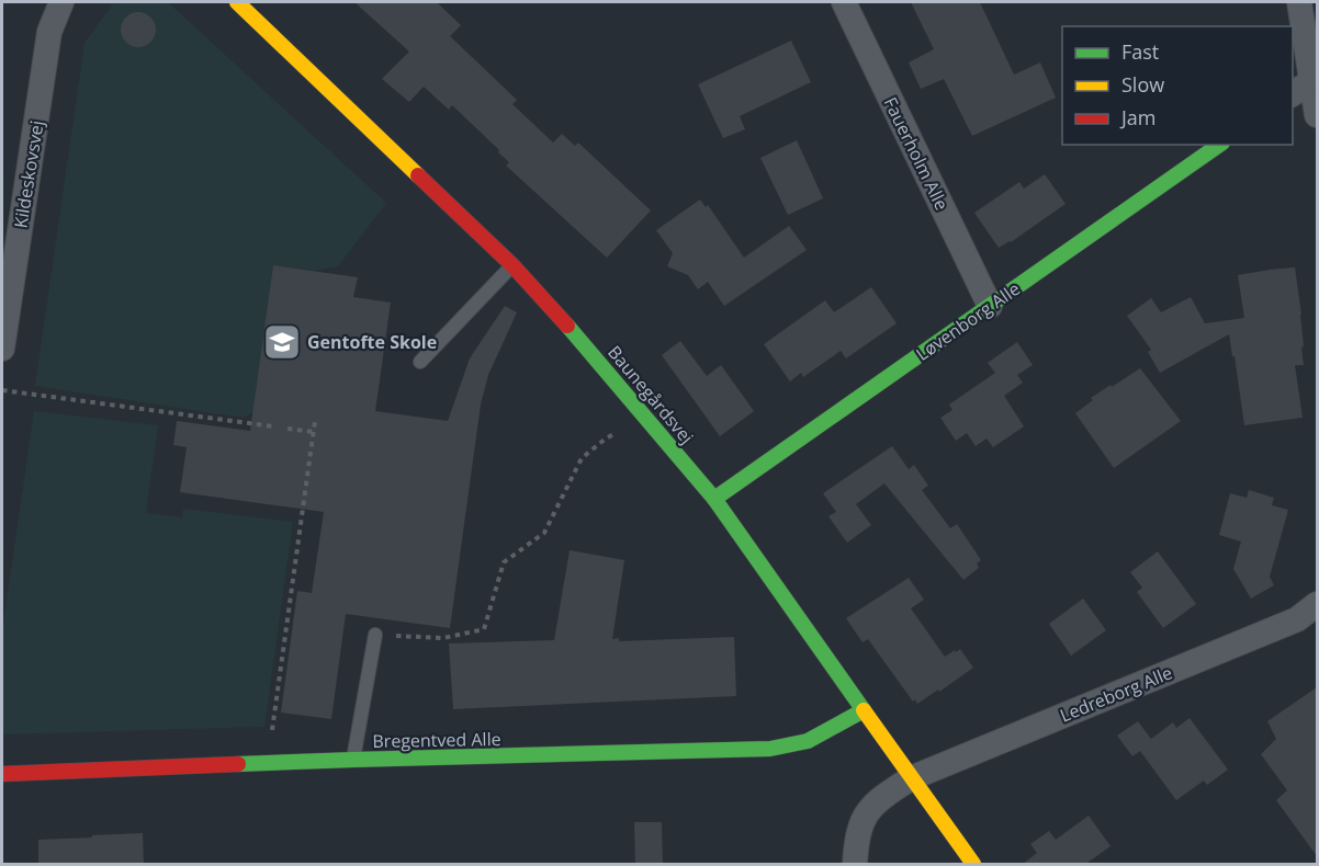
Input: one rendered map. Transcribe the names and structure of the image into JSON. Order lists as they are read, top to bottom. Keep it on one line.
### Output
{"streets":{"street":["Fauerholm Alle","Kildeskovsvej","Løvenborg Alle","Baunegårdsvej","Ledreborg Alle","Bregentved Alle"]},"crossings":[["Fauerholm Alle","Løvenborg Alle"],["Løvenborg Alle","Baunegårdsvej"],["Baunegårdsvej","Ledreborg Alle"],["Baunegårdsvej","Bregentved Alle"]],"places":{"school or university":["Gentofte Skole"]},"legend":["Fast","Slow","Jam"]}
